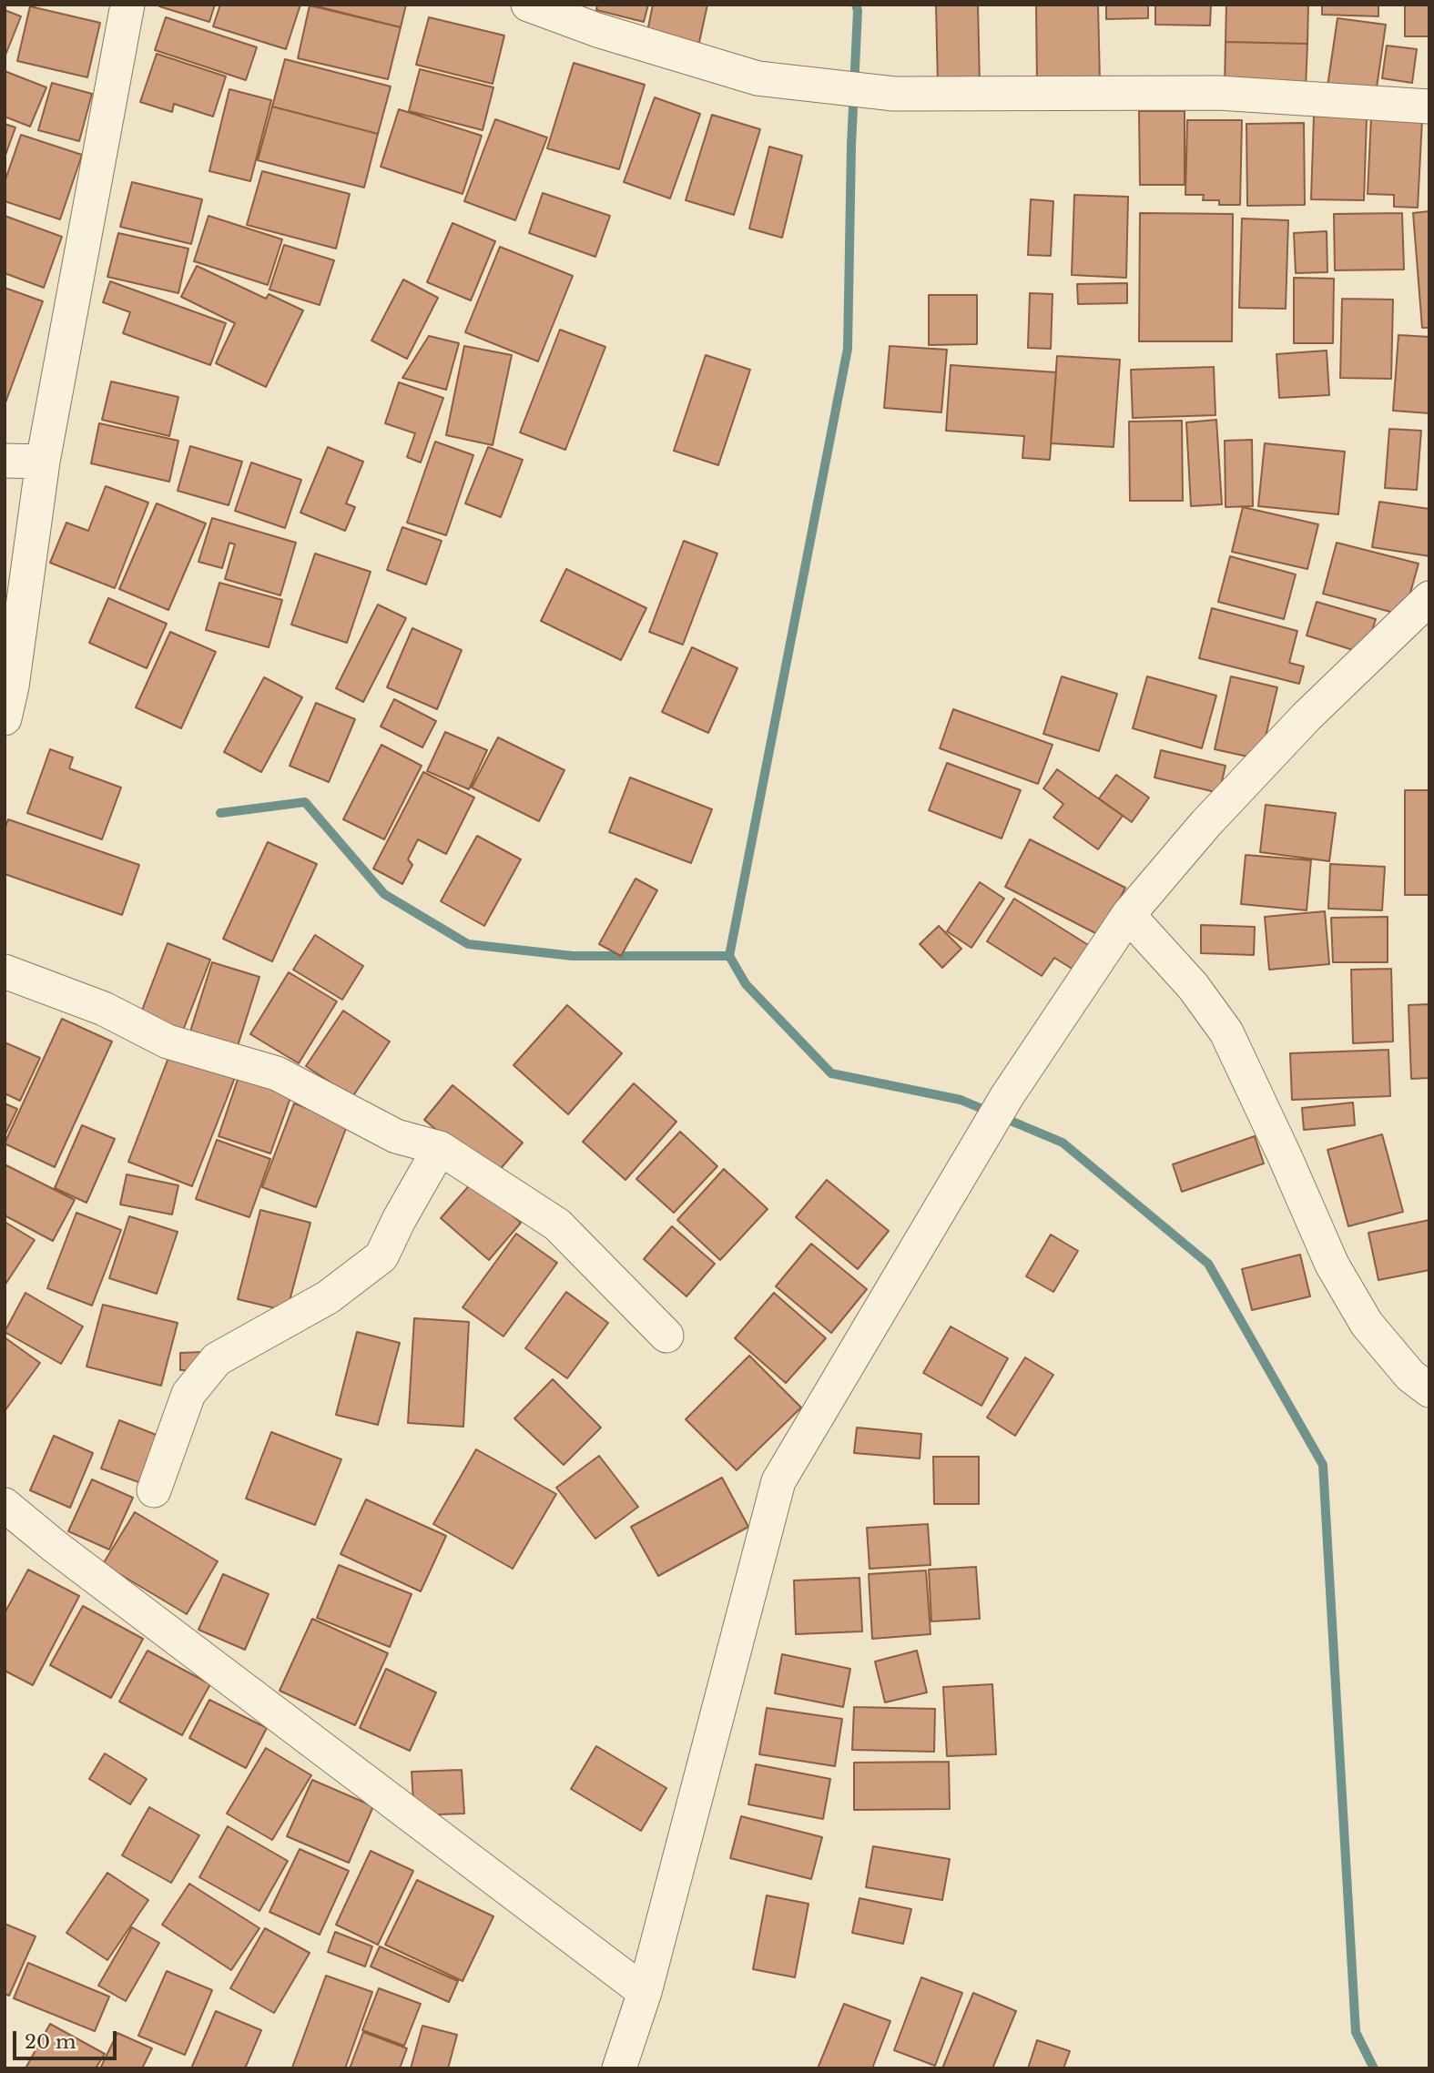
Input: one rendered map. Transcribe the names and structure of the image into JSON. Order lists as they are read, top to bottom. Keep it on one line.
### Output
{"scale_bar":"20 m"}
